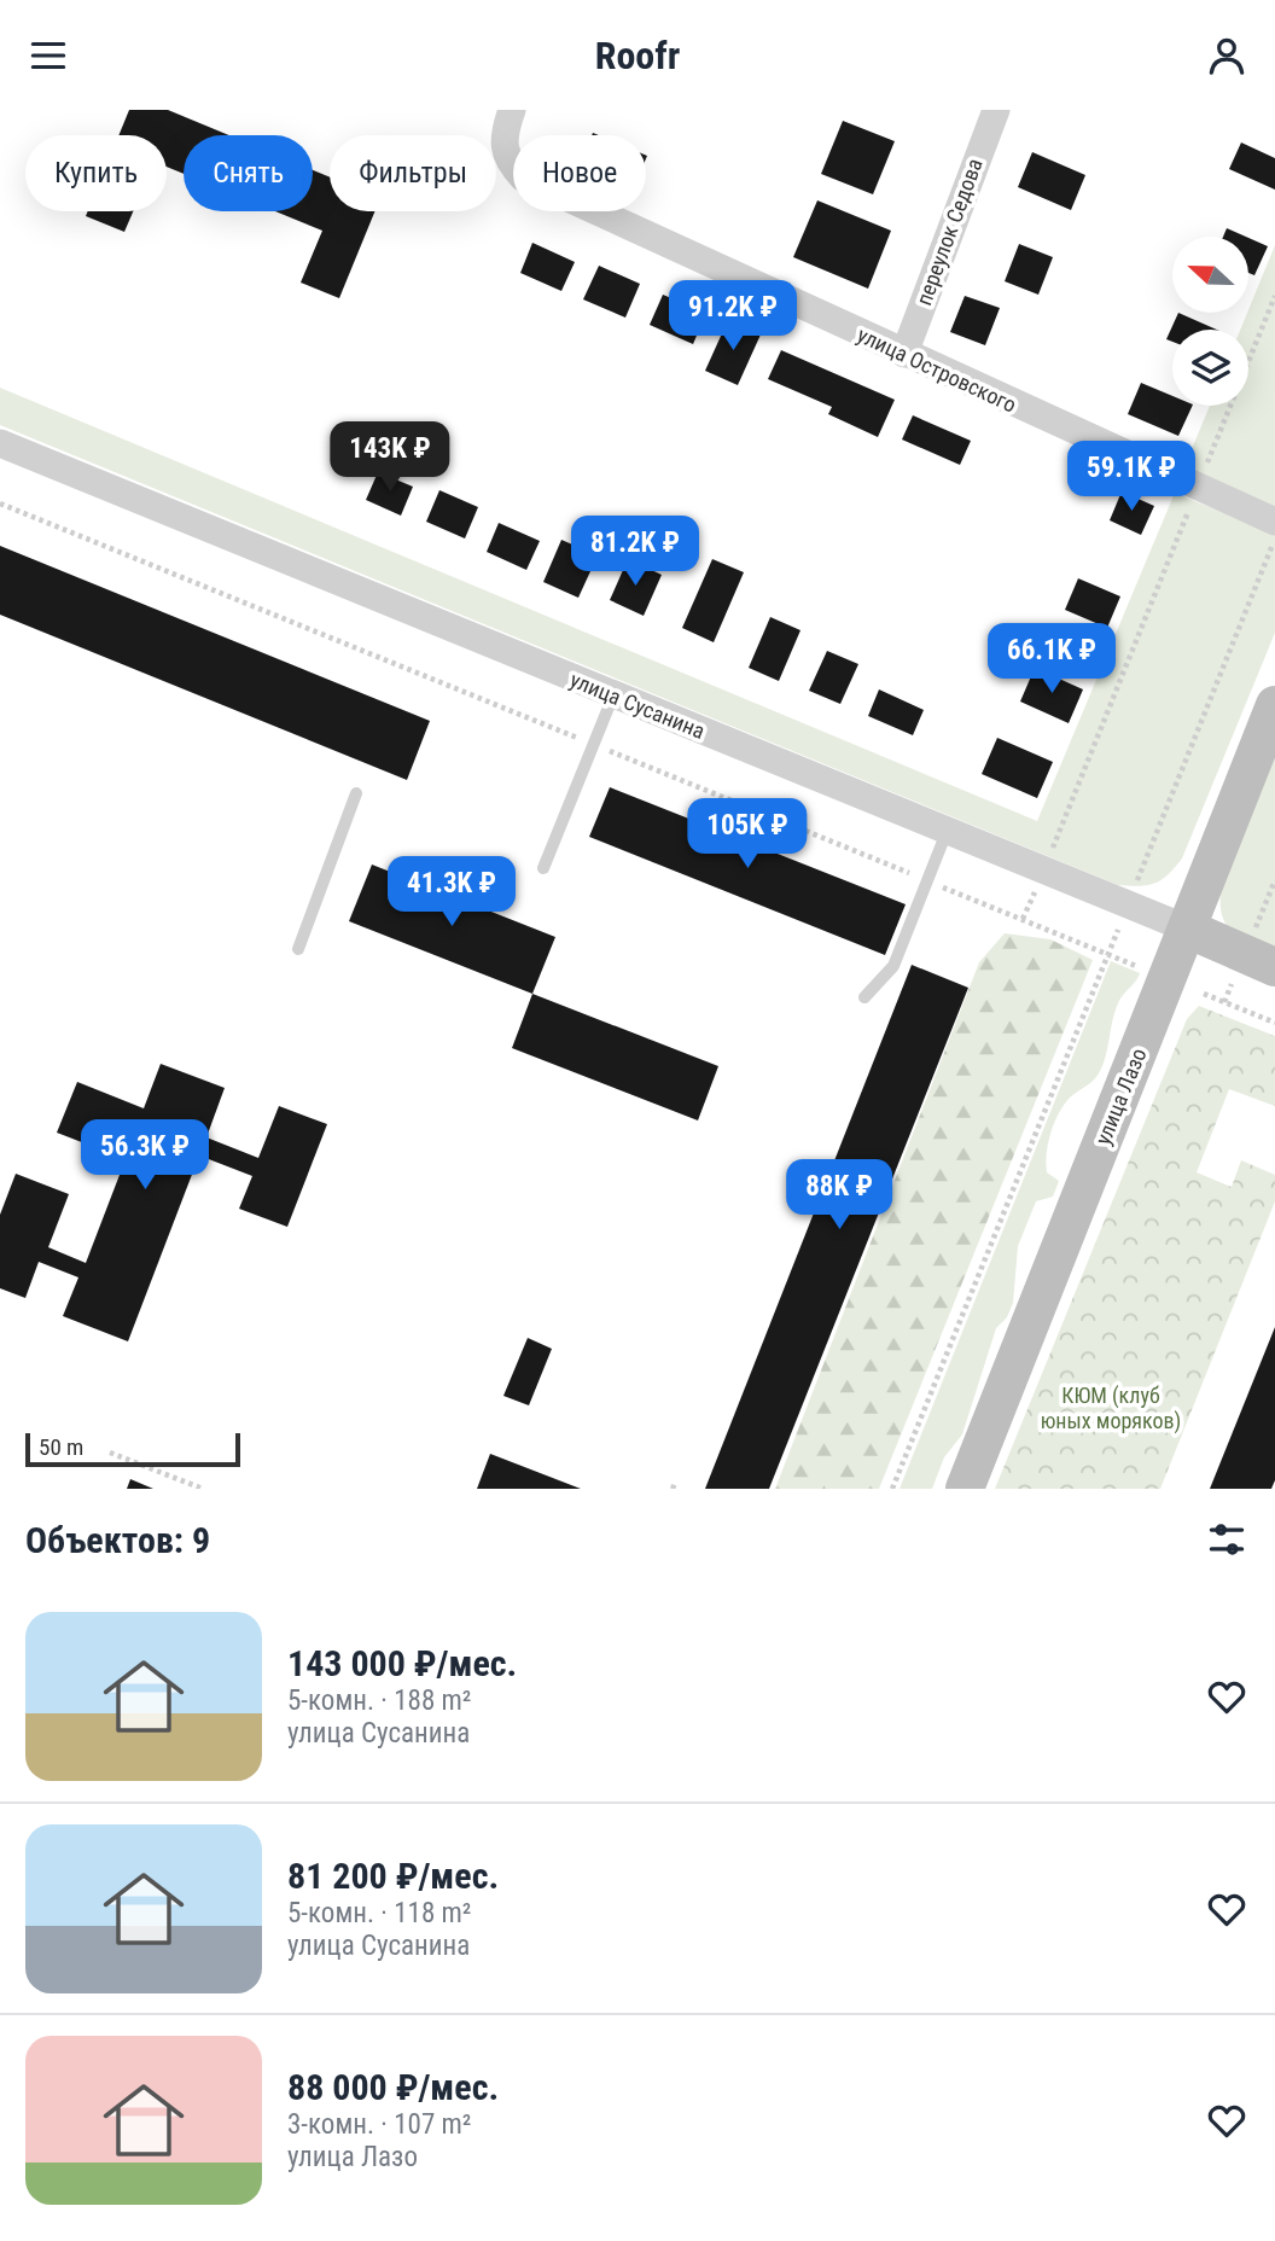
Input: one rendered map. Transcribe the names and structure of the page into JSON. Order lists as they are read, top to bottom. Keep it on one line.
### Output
{"streets":{"main road":["улица Сусанина","улица Лазо"],"street":["переулок Седова","улица Островского"]},"crossings":[["переулок Седова","улица Островского"],["улица Сусанина","улица Лазо"]],"parks":["КЮМ (клуб юных моряков)"],"scale_bar":"50 m","north":"left","page":{"header":"Roofr","chip":["Купить","Снять","Фильтры","Новое"],"price":["91.2K ₽","143K ₽","59.1K ₽","81.2K ₽","66.1K ₽","105K ₽","41.3K ₽","56.3K ₽","88K ₽"],"scale":"50 m","heading":"Объектов: 9","list":[{"name":"143 000 ₽/мес.","note":"5-комн. · 188 m² · улица Сусанина"},{"name":"81 200 ₽/мес.","note":"5-комн. · 118 m² · улица Сусанина"},{"name":"88 000 ₽/мес.","note":"3-комн. · 107 m² · улица Лазо"}]}}
